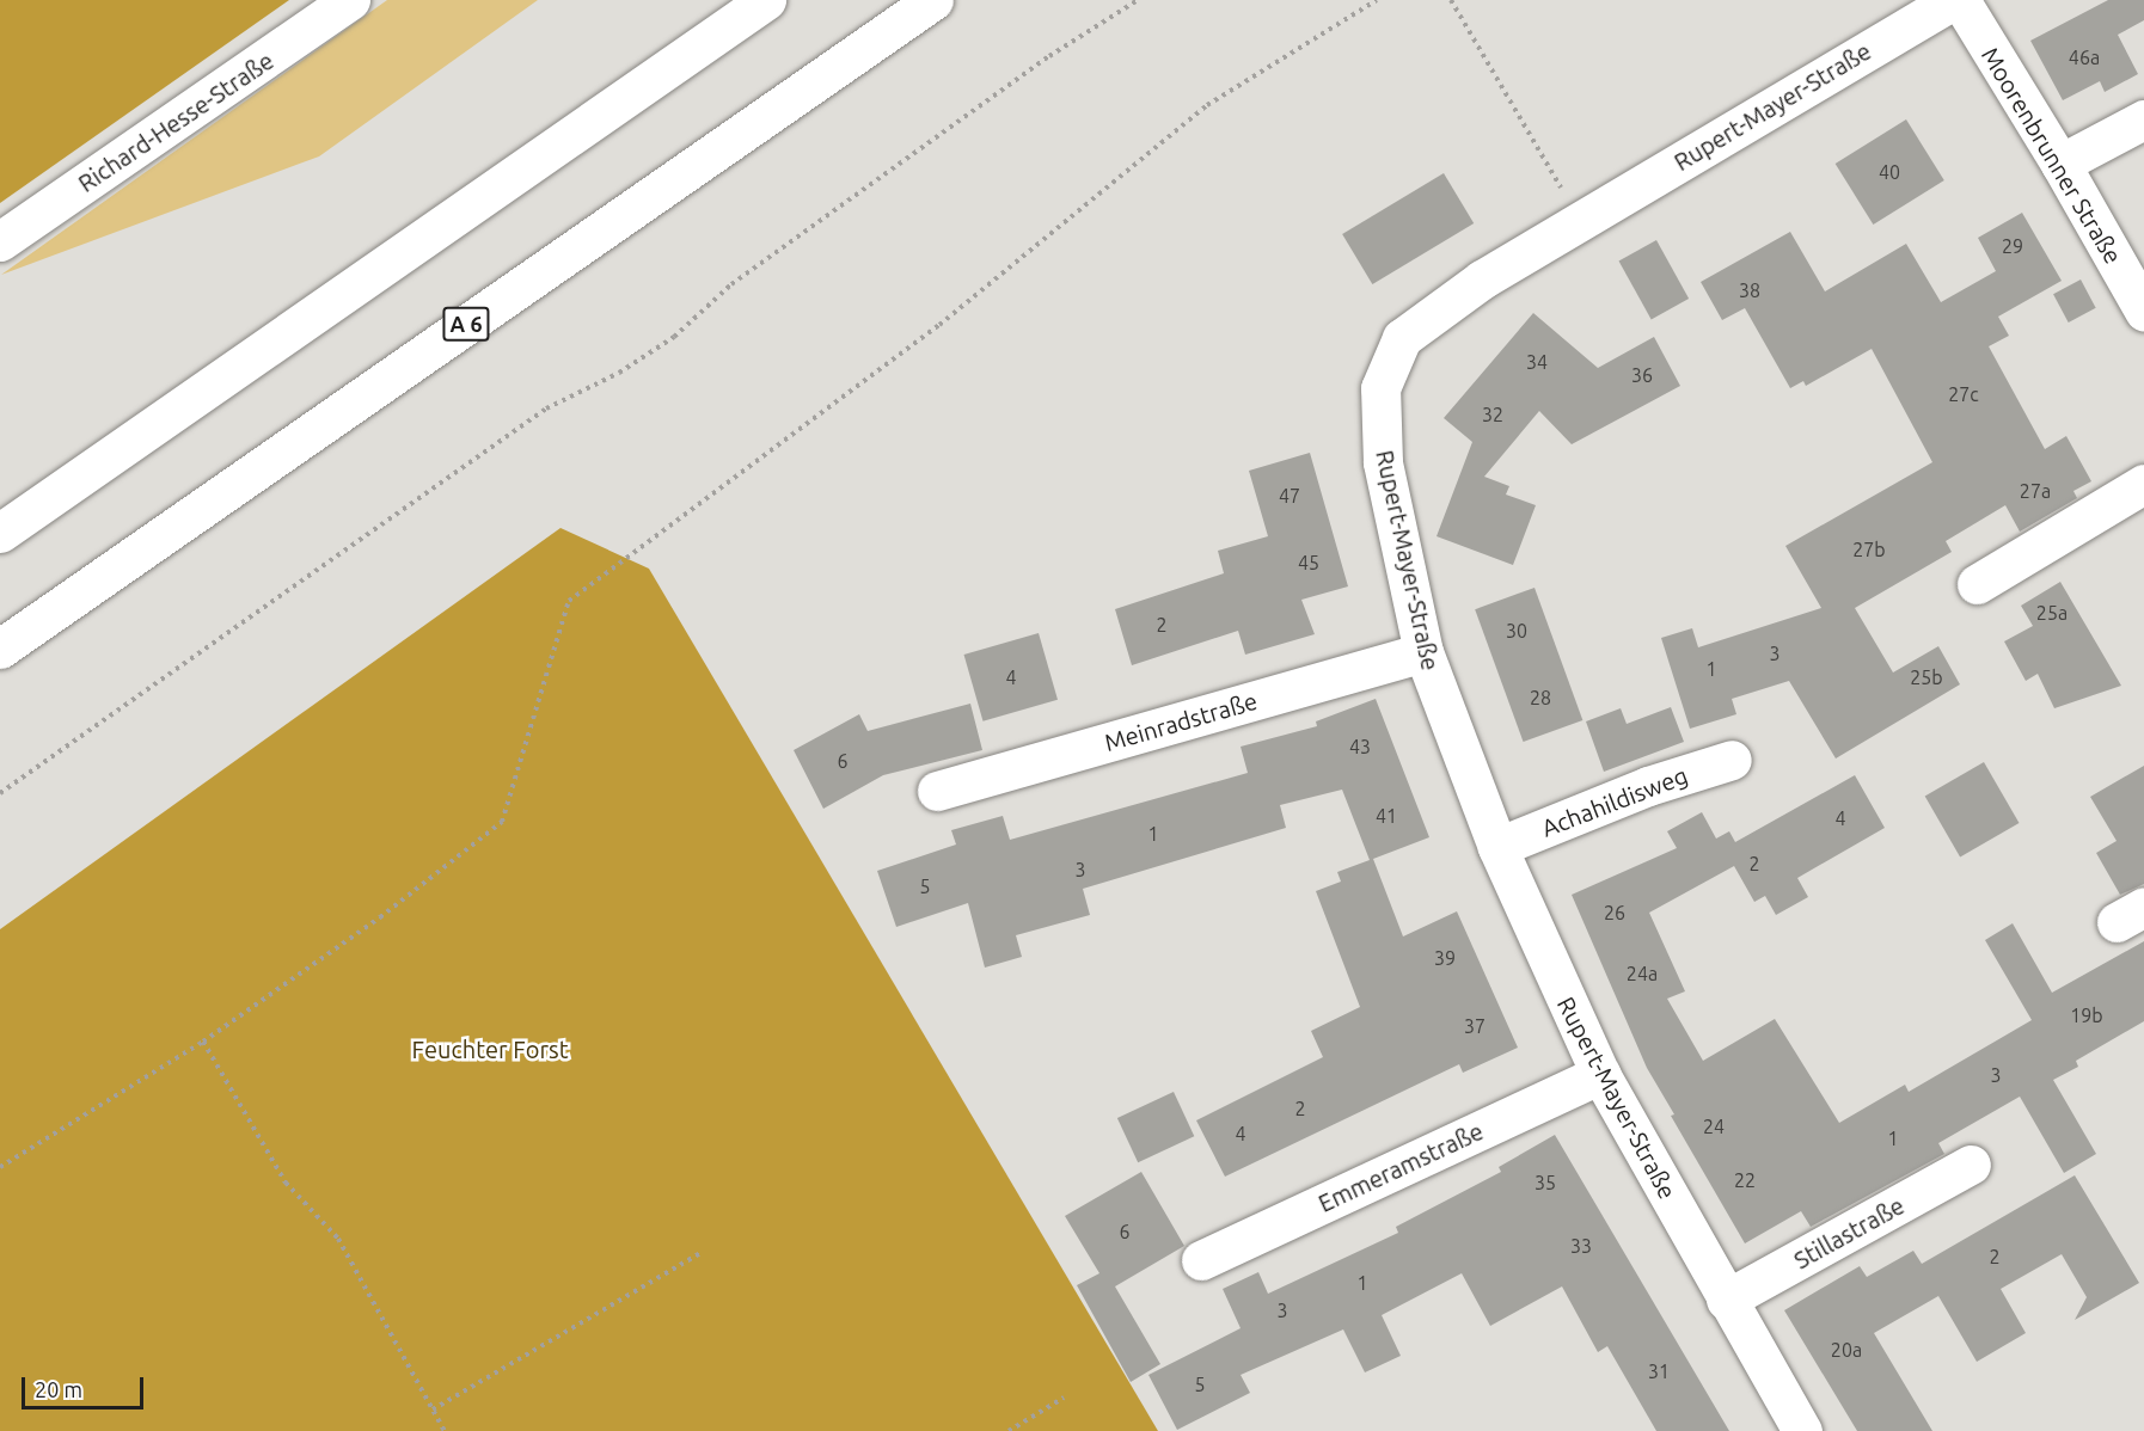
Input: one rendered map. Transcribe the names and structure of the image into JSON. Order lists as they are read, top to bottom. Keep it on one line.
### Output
{"streets":{"main road":["Rupert-Mayer-Straße","Richard-Hesse-Straße","Moorenbrunner Straße","A 6","Meinradstraße","Achahildisweg","Emmeramstraße","Stillastraße"]},"crossings":[["Rupert-Mayer-Straße","Meinradstraße"],["Rupert-Mayer-Straße","Achahildisweg"],["Rupert-Mayer-Straße","Emmeramstraße"],["Rupert-Mayer-Straße","Stillastraße"]],"parks":["Feuchter Forst"],"house_numbers":["46a","40","29","38","34","36","27c","32","27a","47","27b","45","25a","2","30","3","1","4","25b","28","43","6","41","4","1","2","3","5","26","39","24a","19b","37","3","2","24","4","1","22","35","6","33","2","1","3","20a","31","5"],"scale_bar":"20 m"}
